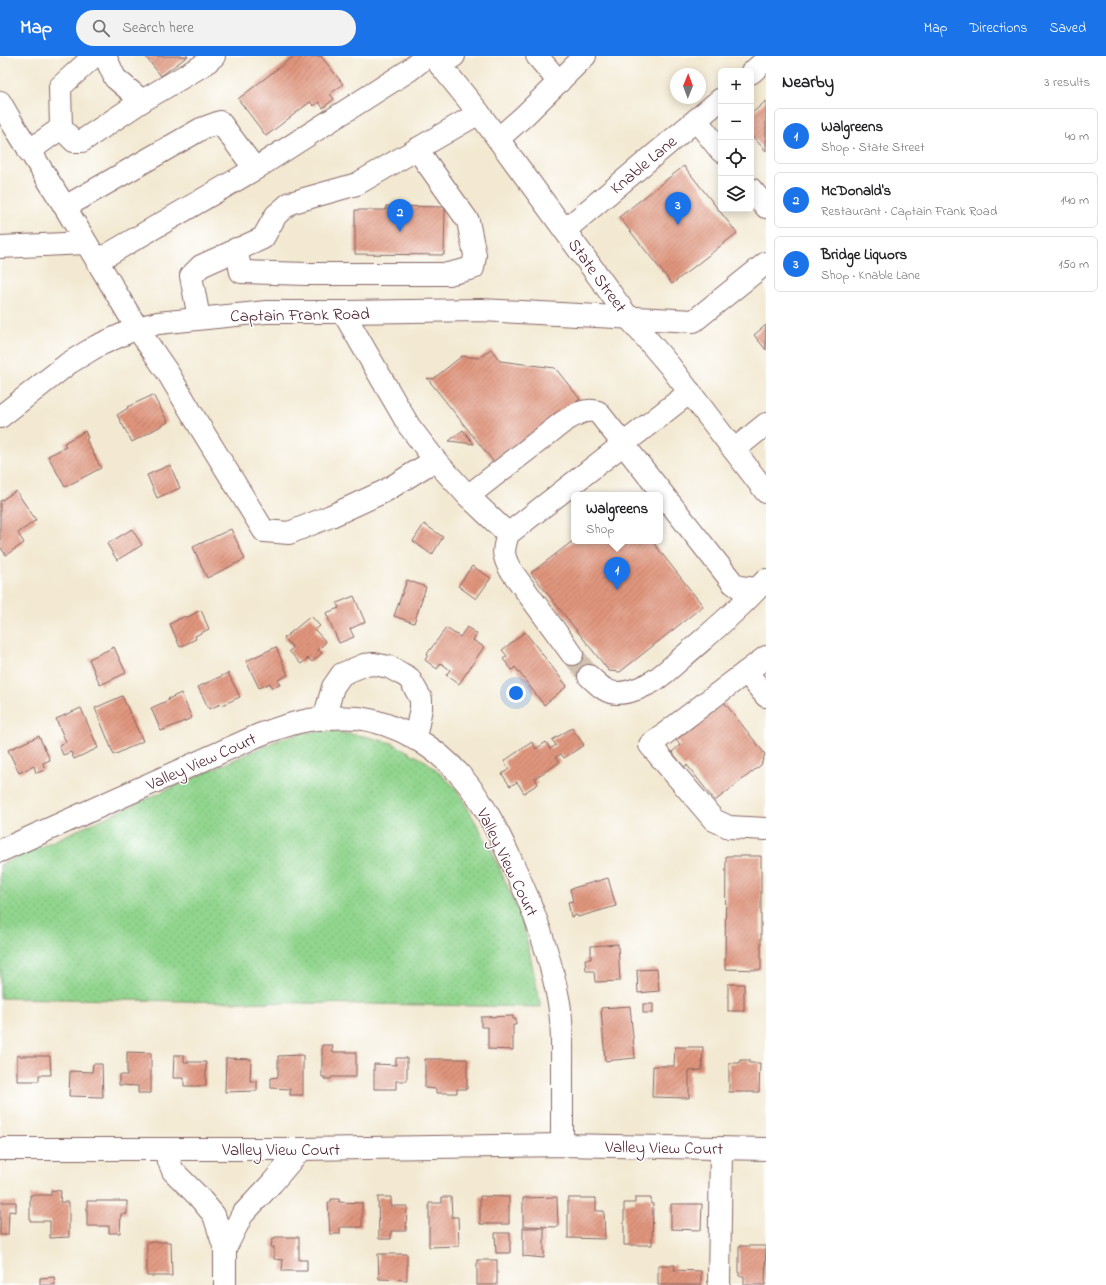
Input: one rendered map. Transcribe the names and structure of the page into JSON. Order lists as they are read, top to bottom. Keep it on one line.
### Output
{"streets":{"street":["Knable Lane","State Street","Captain Frank Road","Valley View Court"]},"crossings":[["Knable Lane","State Street"],["State Street","Captain Frank Road"]],"north":"top","page":{"header":"Map","search":"Search here","nav":["Map","Directions","Saved"],"heading":["Nearby","3 results"],"map_buttons":["+","−"],"list":[{"mark":"1","name":"Walgreens","note":"Shop · State Street","value":"40 m"},{"mark":"2","name":"McDonald's","note":"Restaurant · Captain Frank Road","value":"140 m"},{"mark":"3","name":"Bridge Liquors","note":"Shop · Knable Lane","value":"150 m"}],"pins":["3","2","1"],"popup":["Walgreens","Shop"]}}
